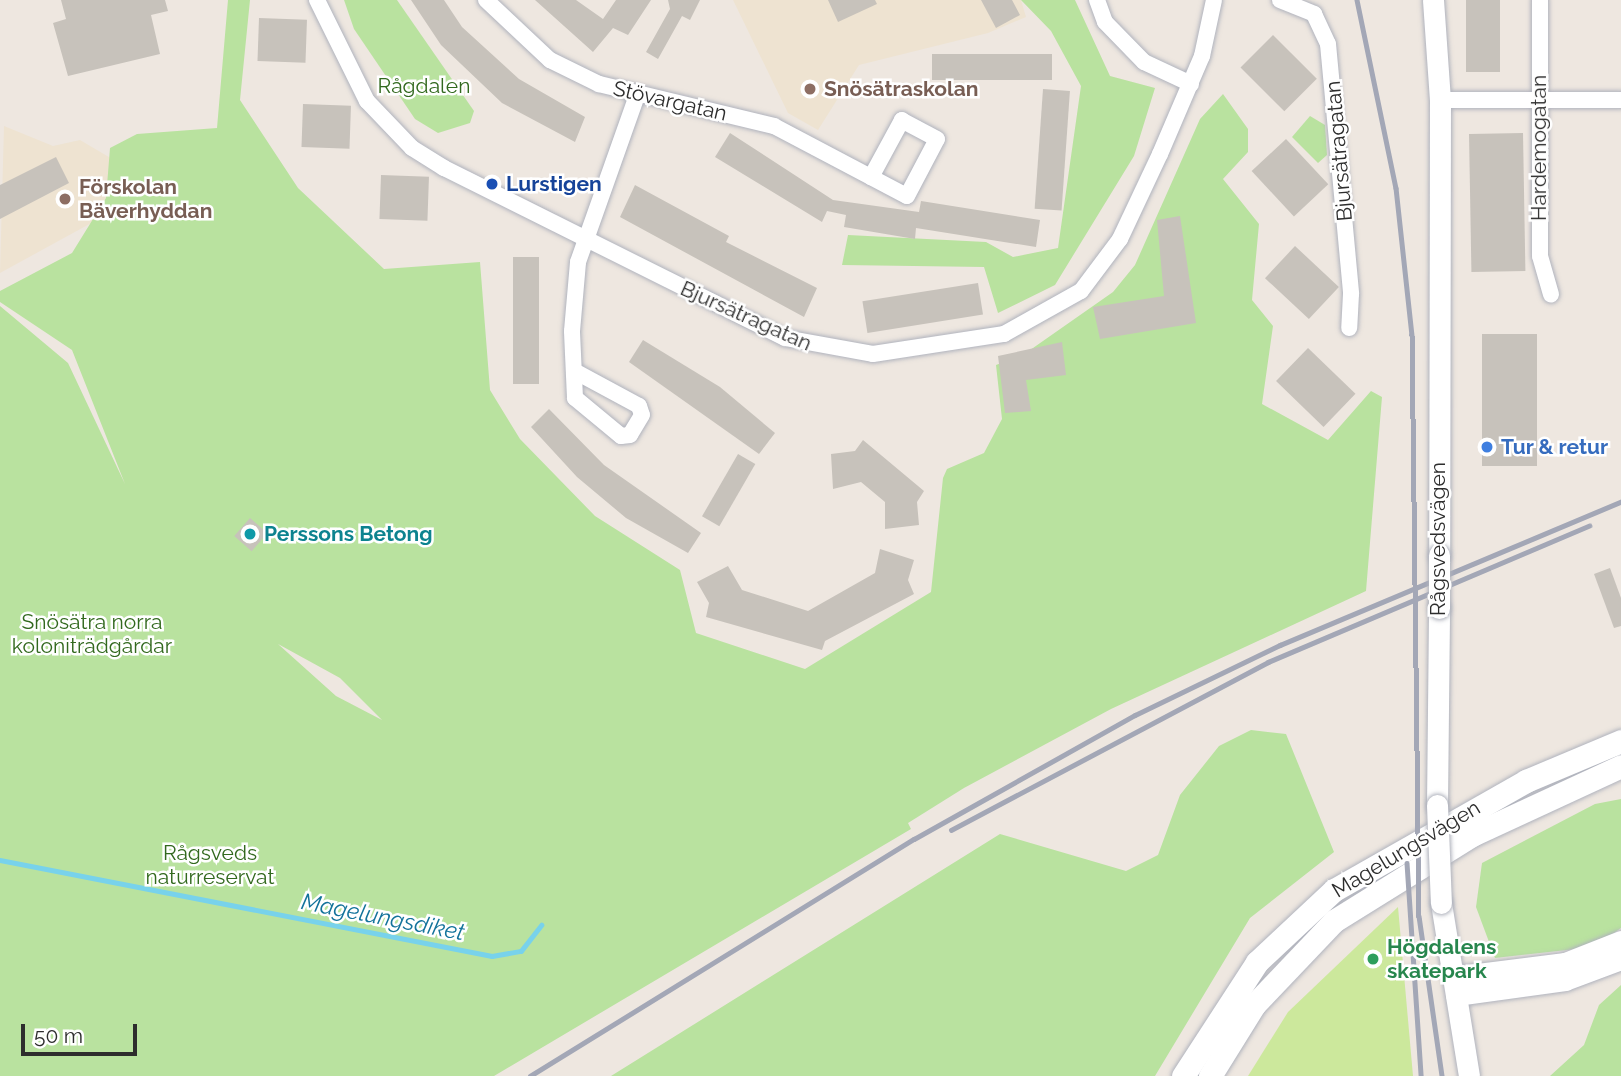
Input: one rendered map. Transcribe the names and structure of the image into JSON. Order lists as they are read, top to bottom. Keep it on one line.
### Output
{"streets":{"main road":["Magelungsvägen"],"street":["Stövargatan","Hardemogatan","Bjursätragatan","Rågsvedsvägen"]},"water":["Magelungsdiket"],"parks":["Rågdalen","Snösätra norra koloniträdgårdar","Rågsveds naturreservat"],"places":["Snösätraskolan","Lurstigen","Förskolan Bäverhyddan","Tur & retur","Perssons Betong","Högdalens skatepark"],"scale_bar":"50 m"}
